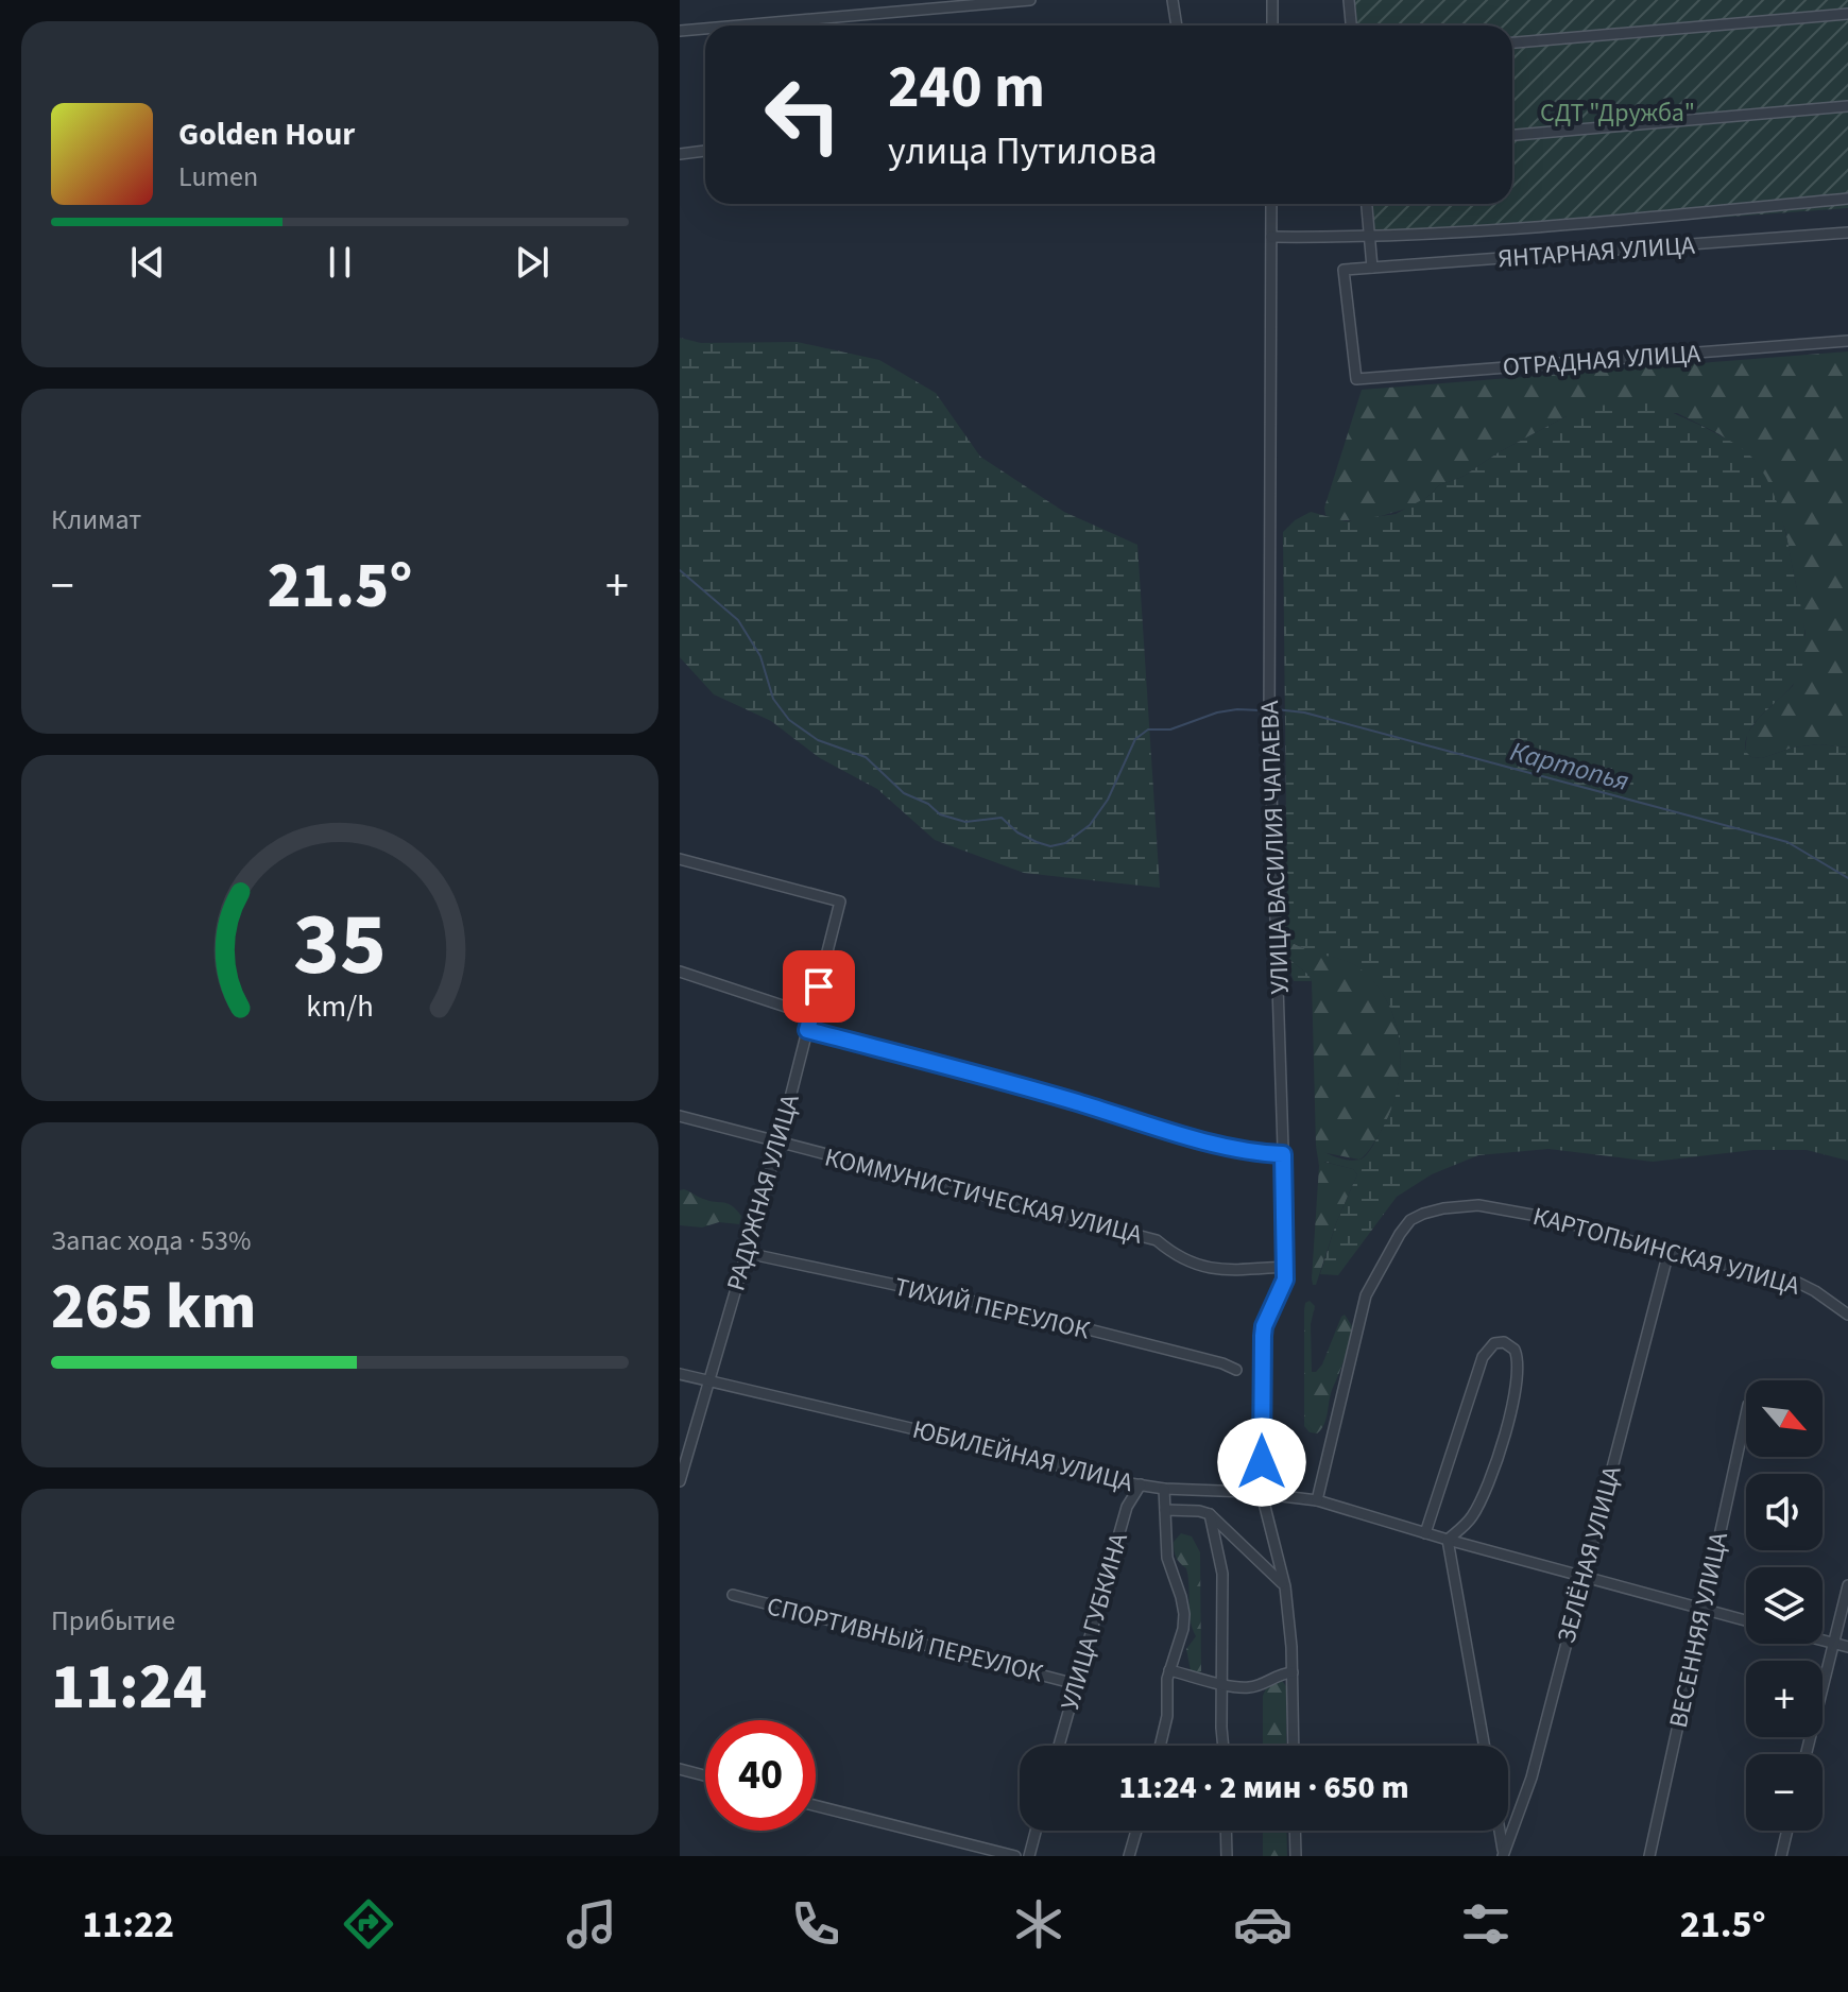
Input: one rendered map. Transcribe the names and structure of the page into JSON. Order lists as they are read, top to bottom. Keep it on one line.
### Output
{"streets":{"street":["ЯНТАРНАЯ УЛИЦА","ОТРАДНАЯ УЛИЦА","УЛИЦА ВАСИЛИЯ ЧАПАЕВА","РАДУЖНАЯ УЛИЦА","КОММУНИСТИЧЕСКАЯ УЛИЦА","КАРТОПЬИНСКАЯ УЛИЦА","ТИХИЙ ПЕРЕУЛОК","ЮБИЛЕЙНАЯ УЛИЦА","ЗЕЛЁНАЯ УЛИЦА","УЛИЦА ГУБКИНА","ВЕСЕННЯЯ УЛИЦА","СПОРТИВНЫЙ ПЕРЕУЛОК"]},"crossings":[["ЯНТАРНАЯ УЛИЦА","ОТРАДНАЯ УЛИЦА"],["ЯНТАРНАЯ УЛИЦА","УЛИЦА ВАСИЛИЯ ЧАПАЕВА"],["УЛИЦА ВАСИЛИЯ ЧАПАЕВА","КОММУНИСТИЧЕСКАЯ УЛИЦА"],["УЛИЦА ВАСИЛИЯ ЧАПАЕВА","ЮБИЛЕЙНАЯ УЛИЦА"],["РАДУЖНАЯ УЛИЦА","КОММУНИСТИЧЕСКАЯ УЛИЦА"],["РАДУЖНАЯ УЛИЦА","ТИХИЙ ПЕРЕУЛОК"],["РАДУЖНАЯ УЛИЦА","ЮБИЛЕЙНАЯ УЛИЦА"],["КАРТОПЬИНСКАЯ УЛИЦА","ЮБИЛЕЙНАЯ УЛИЦА"],["КАРТОПЬИНСКАЯ УЛИЦА","ЗЕЛЁНАЯ УЛИЦА"],["ЮБИЛЕЙНАЯ УЛИЦА","ЗЕЛЁНАЯ УЛИЦА"],["ЮБИЛЕЙНАЯ УЛИЦА","УЛИЦА ГУБКИНА"],["ЮБИЛЕЙНАЯ УЛИЦА","ВЕСЕННЯЯ УЛИЦА"],["УЛИЦА ГУБКИНА","СПОРТИВНЫЙ ПЕРЕУЛОК"]],"water":["Картопья"],"parks":["СДТ \"Дружба\""],"north":"bottom right","page":{"turn":["240 m","улица Путилова"],"song":["Golden Hour","Lumen"],"tile":["Климат",["Запас хода · 53%","265 km"],["Прибытие","11:24"]],"heat":["−","21.5°","+"],"map_buttons":["+","−"],"limit":"40","trip":"11:24 · 2 мин · 650 m","tabs":["11:22","21.5°"],"gauge":["35","km/h"]}}
